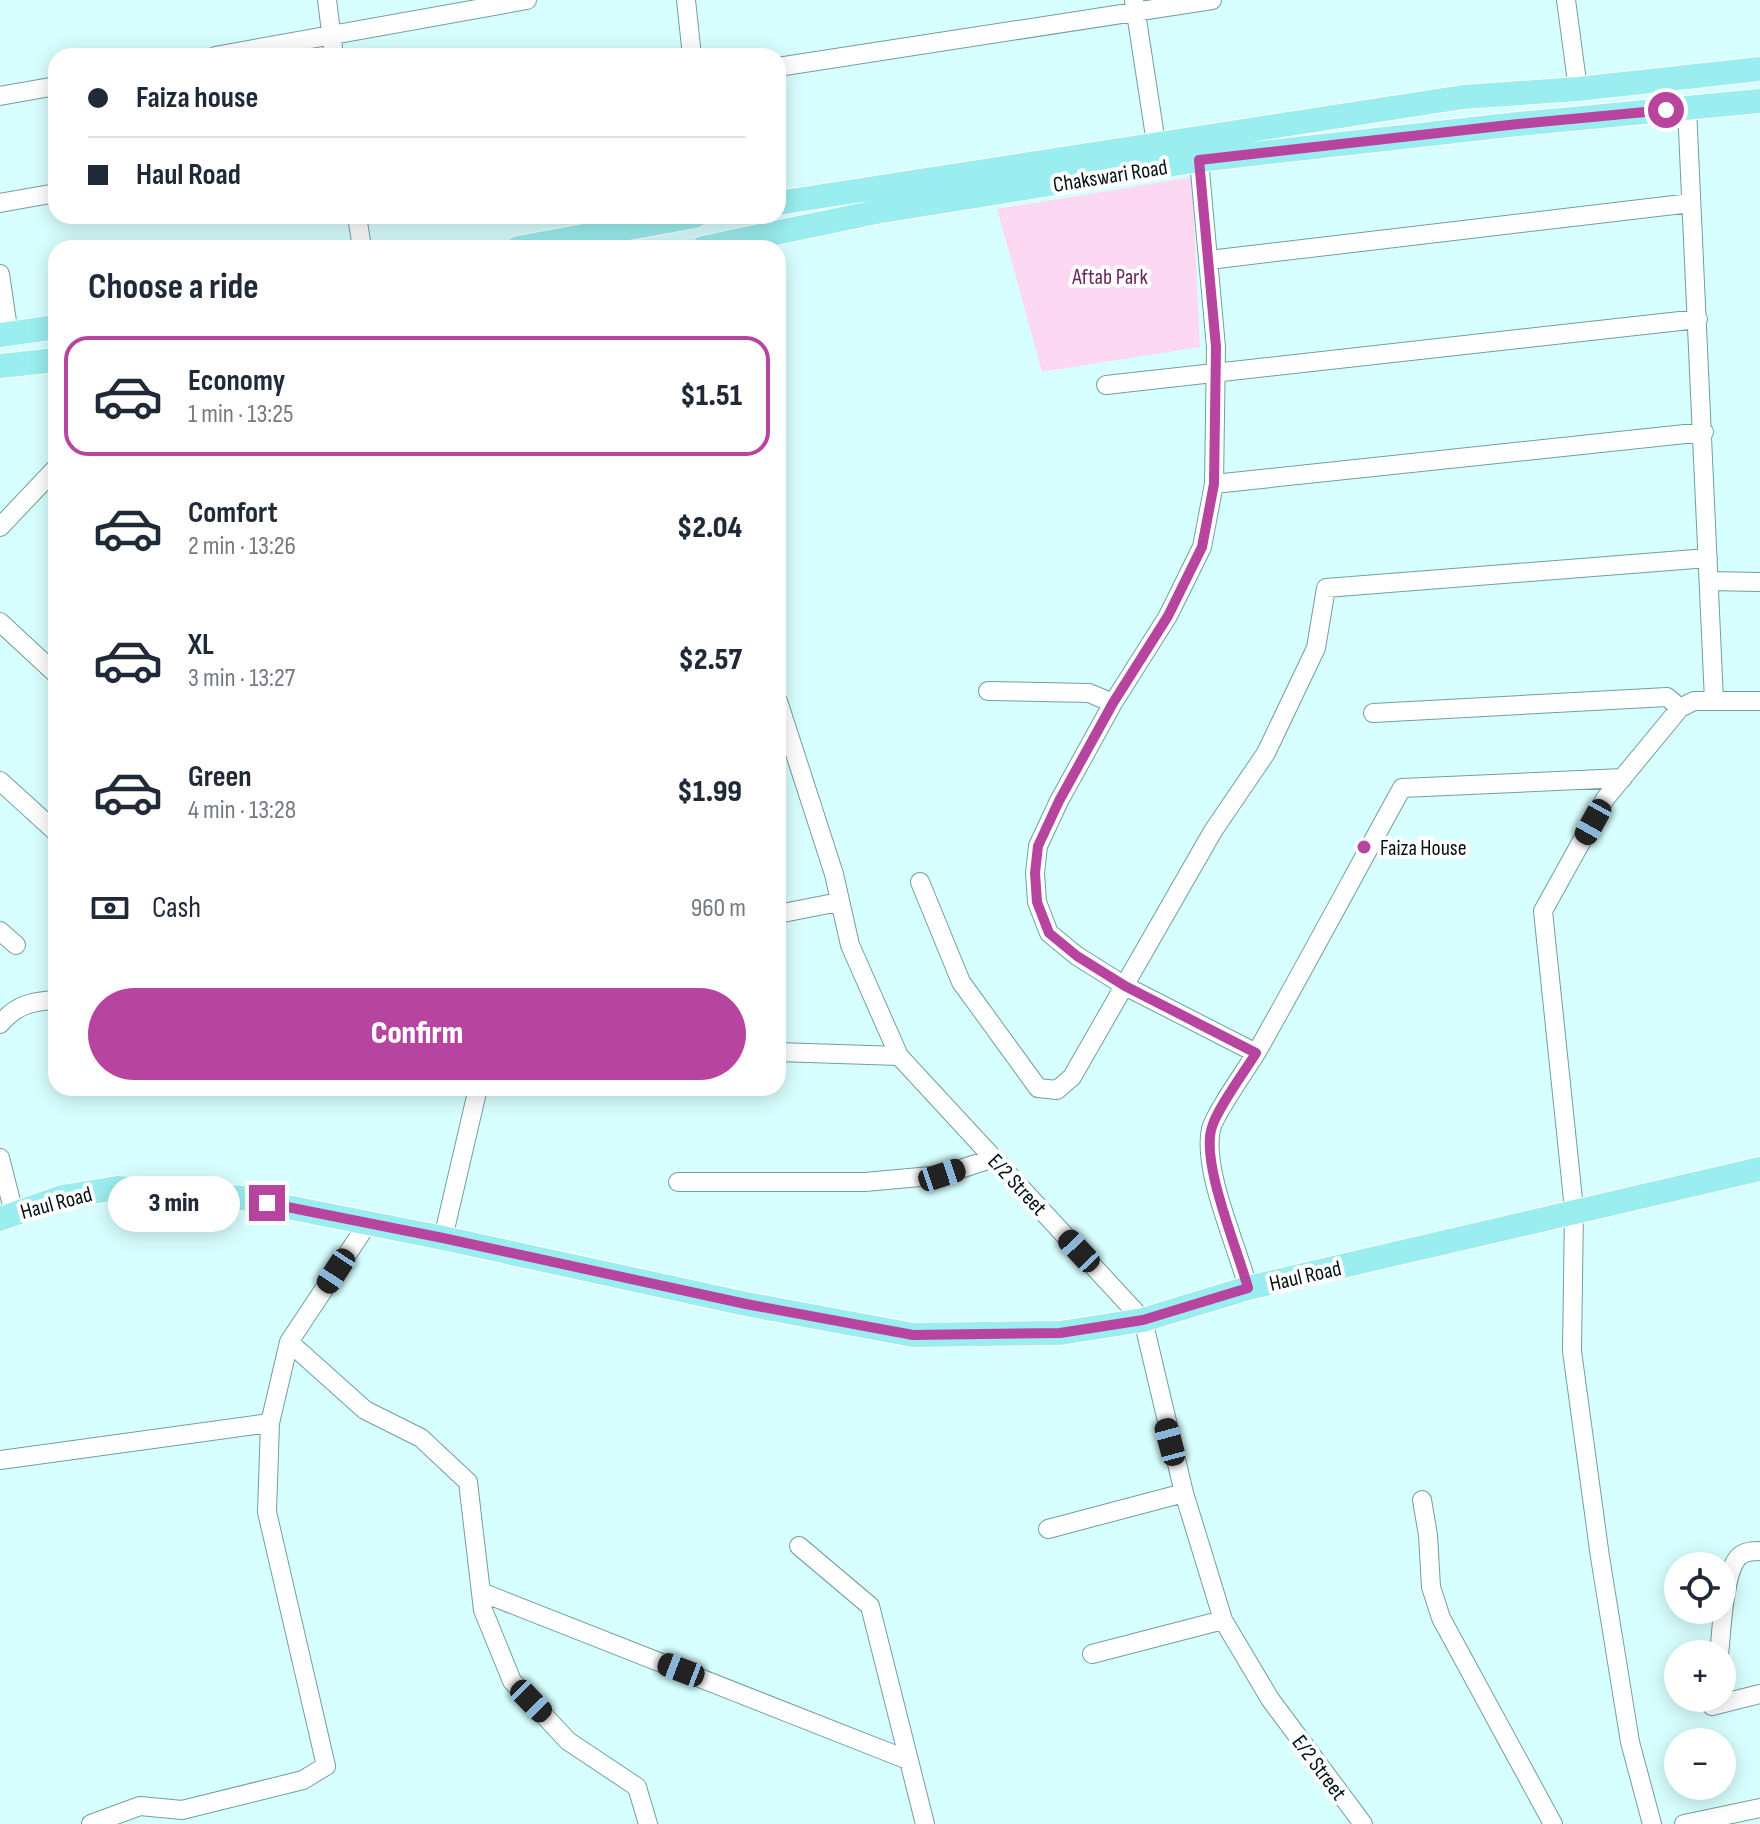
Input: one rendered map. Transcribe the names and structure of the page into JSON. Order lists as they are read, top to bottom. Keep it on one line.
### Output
{"streets":{"main road":["Chakswari Road","Haul Road"],"street":["E/2 Street"]},"crossings":[["E/2 Street","Haul Road"]],"parks":["Aftab Park"],"places":["Faiza House"],"page":{"banner":["Faiza house","Haul Road"],"heading":"Choose a ride","list":[{"name":"Economy","note":"1 min · 13:25","value":"$1.51"},{"name":"Comfort","note":"2 min · 13:26","value":"$2.04"},{"name":"XL","note":"3 min · 13:27","value":"$2.57"},{"name":"Green","note":"4 min · 13:28","value":"$1.99"}],"pay":["Cash","960 m"],"buttons":"Confirm","bubble":"3 min","map_buttons":["+","−"]}}
